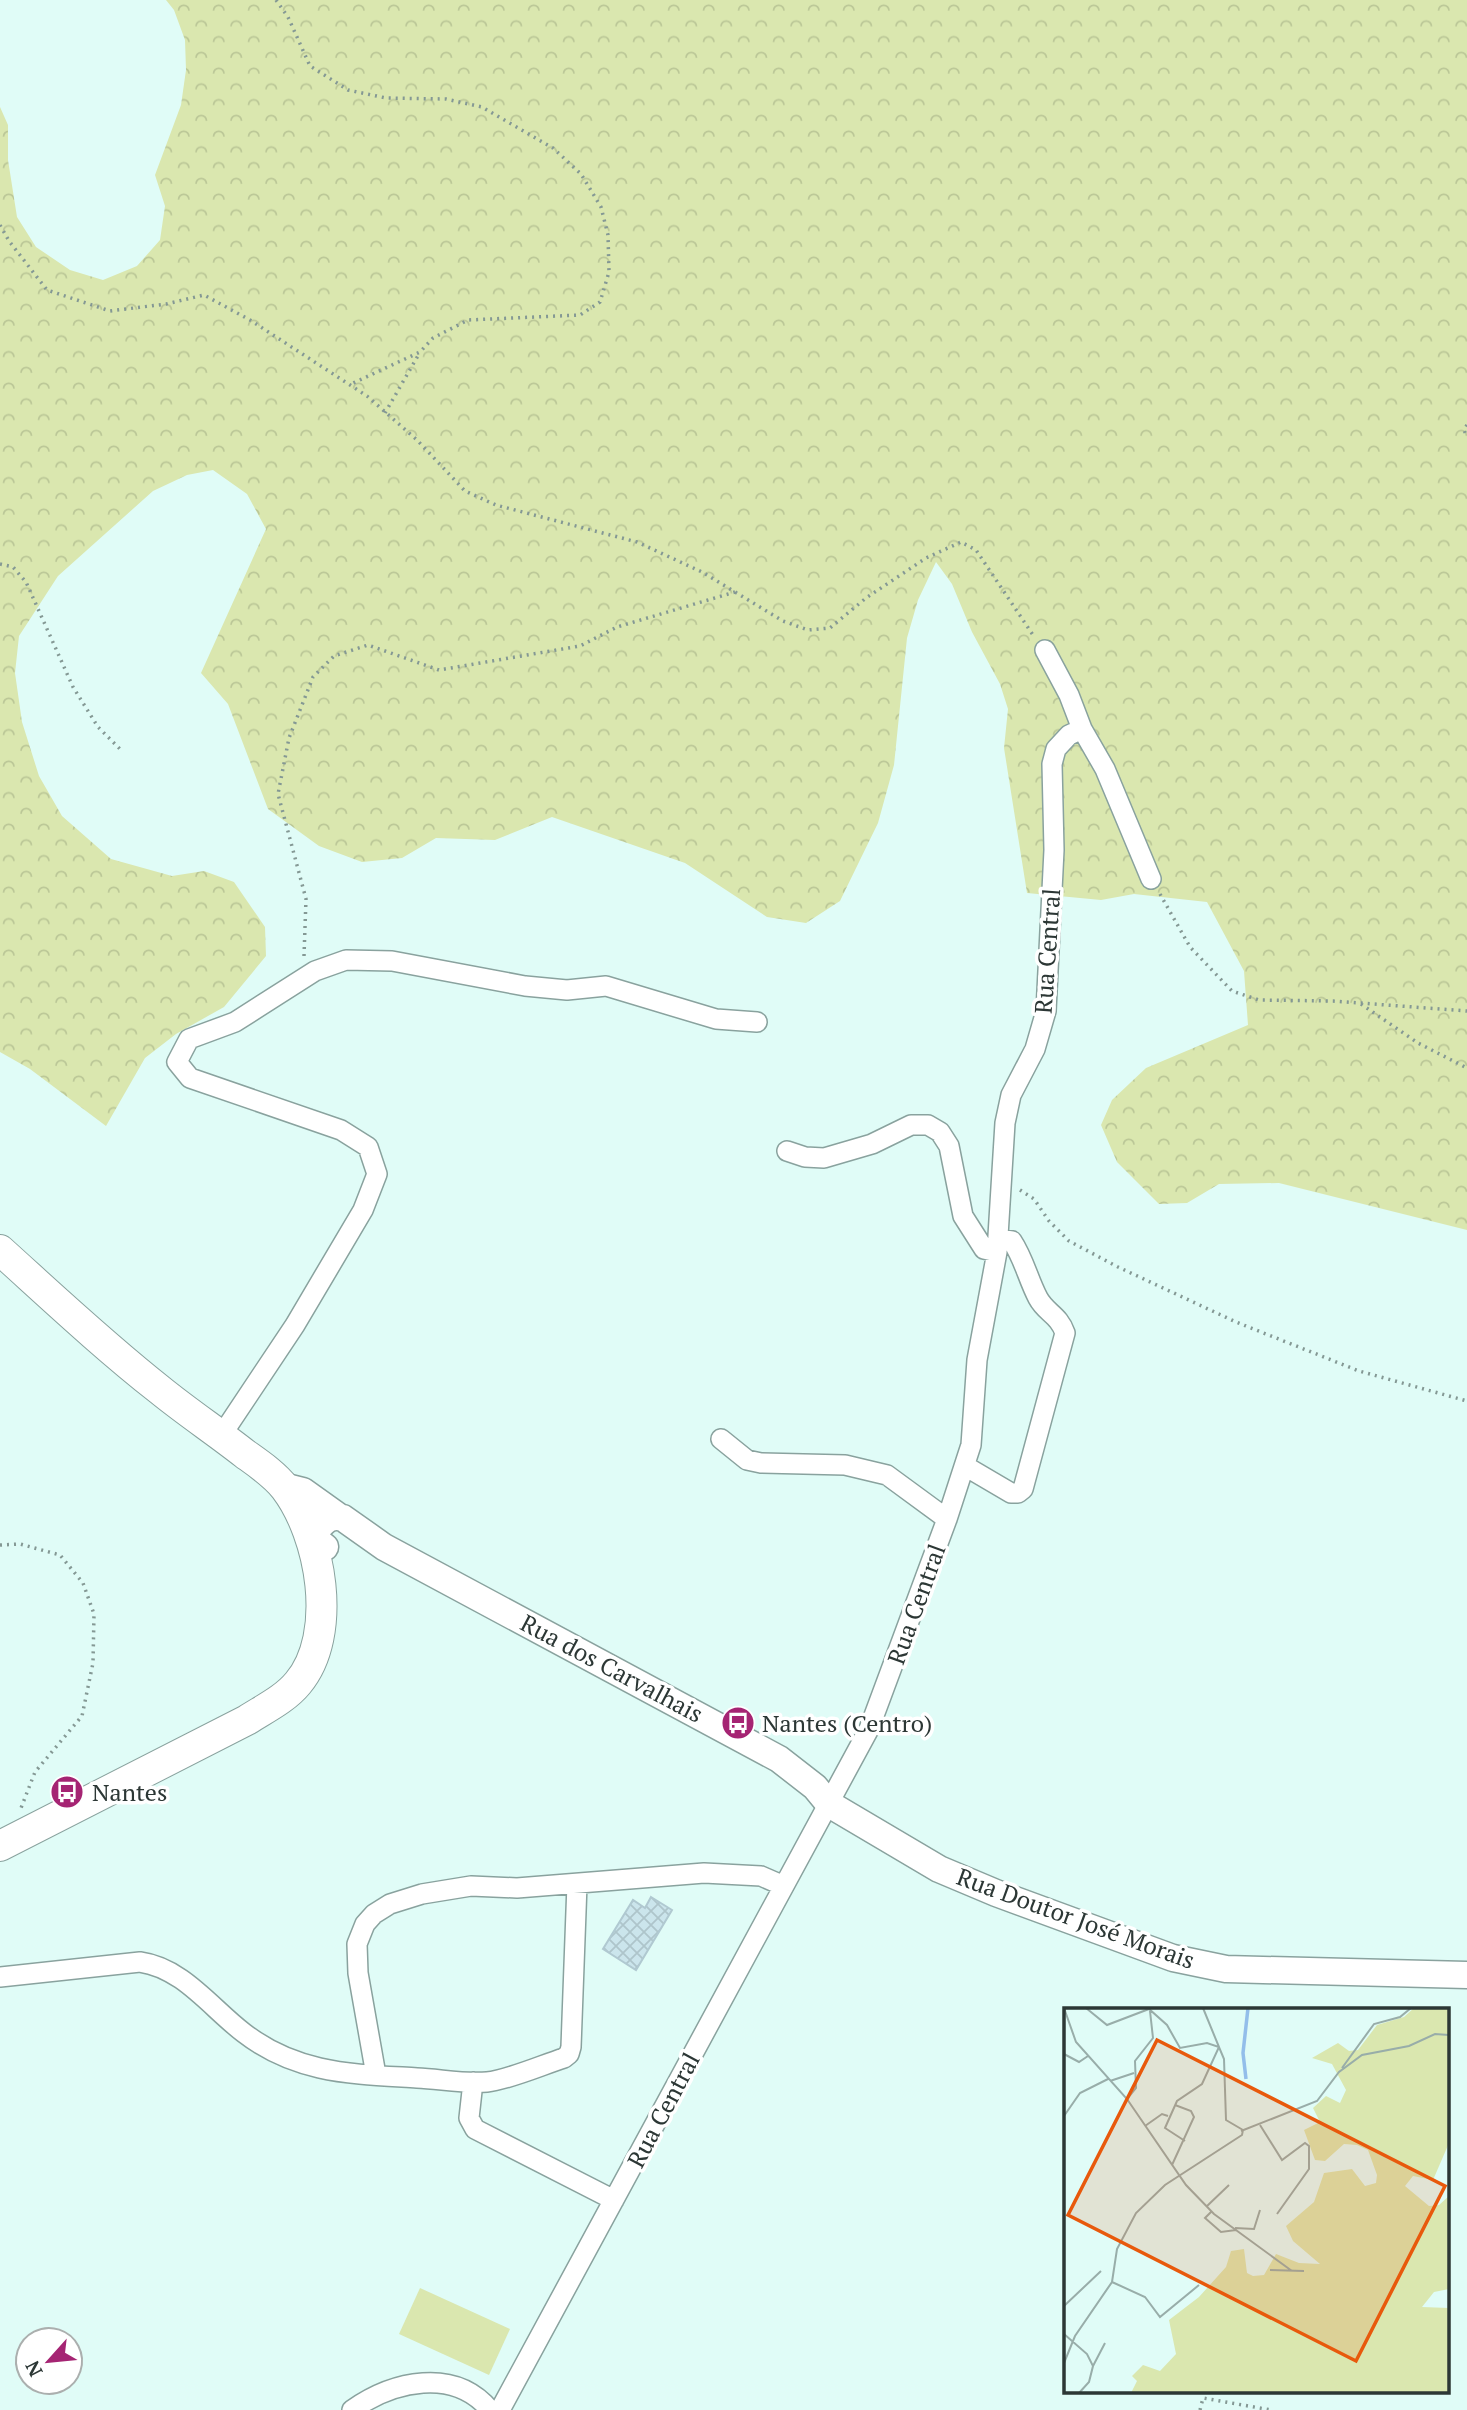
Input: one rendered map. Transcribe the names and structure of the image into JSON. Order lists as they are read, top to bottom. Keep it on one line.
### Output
{"streets":{"main road":["Rua dos Carvalhais","Rua Doutor José Morais"],"street":["Rua Central"]},"crossings":[["Rua Central","Rua dos Carvalhais"],["Rua Central","Rua Doutor José Morais"],["Rua dos Carvalhais","Rua Doutor José Morais"]],"places":{"bus stop":["Nantes (Centro)","Nantes"]},"north":"bottom left"}
